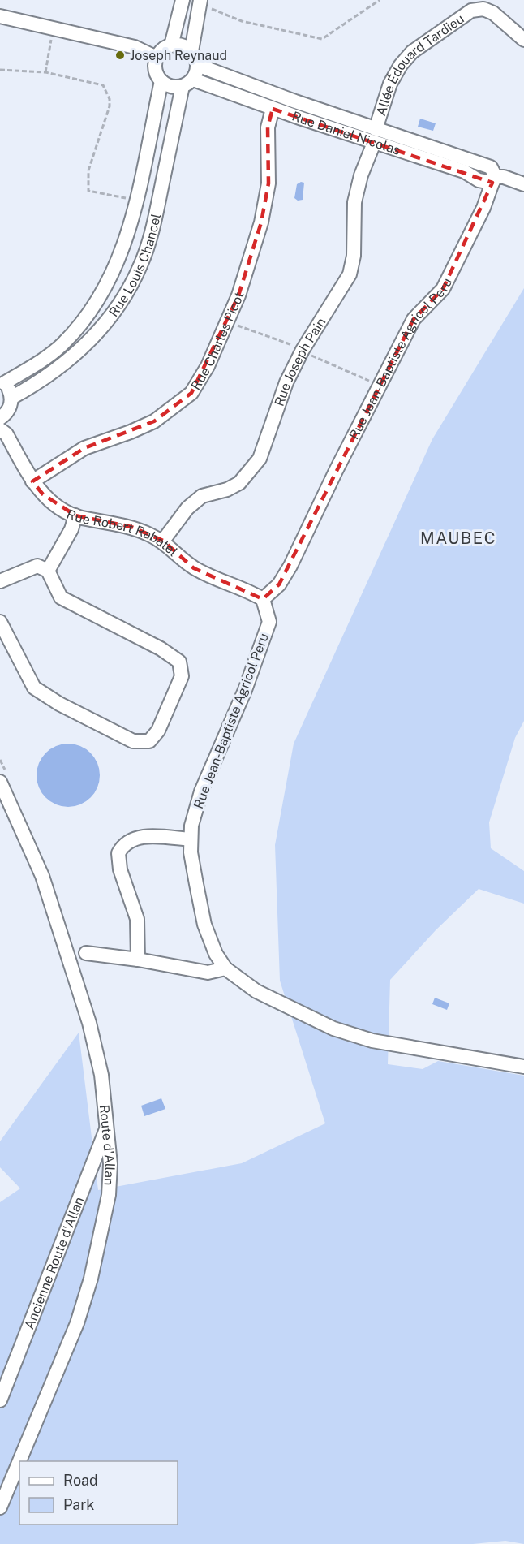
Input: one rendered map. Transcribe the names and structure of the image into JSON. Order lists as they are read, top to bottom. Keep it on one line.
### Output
{"streets":{"street":["Allée Édouard Tardieu","Rue Daniel Nicolas","Rue Louis Chancel","Rue Charles Picot","Rue Jean-Baptiste Agricol Peru","Rue Joseph Pain","Rue Robert Rabatel","Route d'Allan","Ancienne Route d'Allan"]},"crossings":[["Allée Édouard Tardieu","Rue Daniel Nicolas"],["Allée Édouard Tardieu","Rue Joseph Pain"],["Rue Daniel Nicolas","Rue Louis Chancel"],["Rue Daniel Nicolas","Rue Charles Picot"],["Rue Daniel Nicolas","Rue Jean-Baptiste Agricol Peru"],["Rue Daniel Nicolas","Rue Joseph Pain"],["Rue Charles Picot","Rue Robert Rabatel"],["Rue Jean-Baptiste Agricol Peru","Rue Robert Rabatel"],["Rue Joseph Pain","Rue Robert Rabatel"],["Route d'Allan","Ancienne Route d'Allan"]],"districts":["MAUBEC"],"places":["Joseph Reynaud"],"legend":["Road","Park"]}
